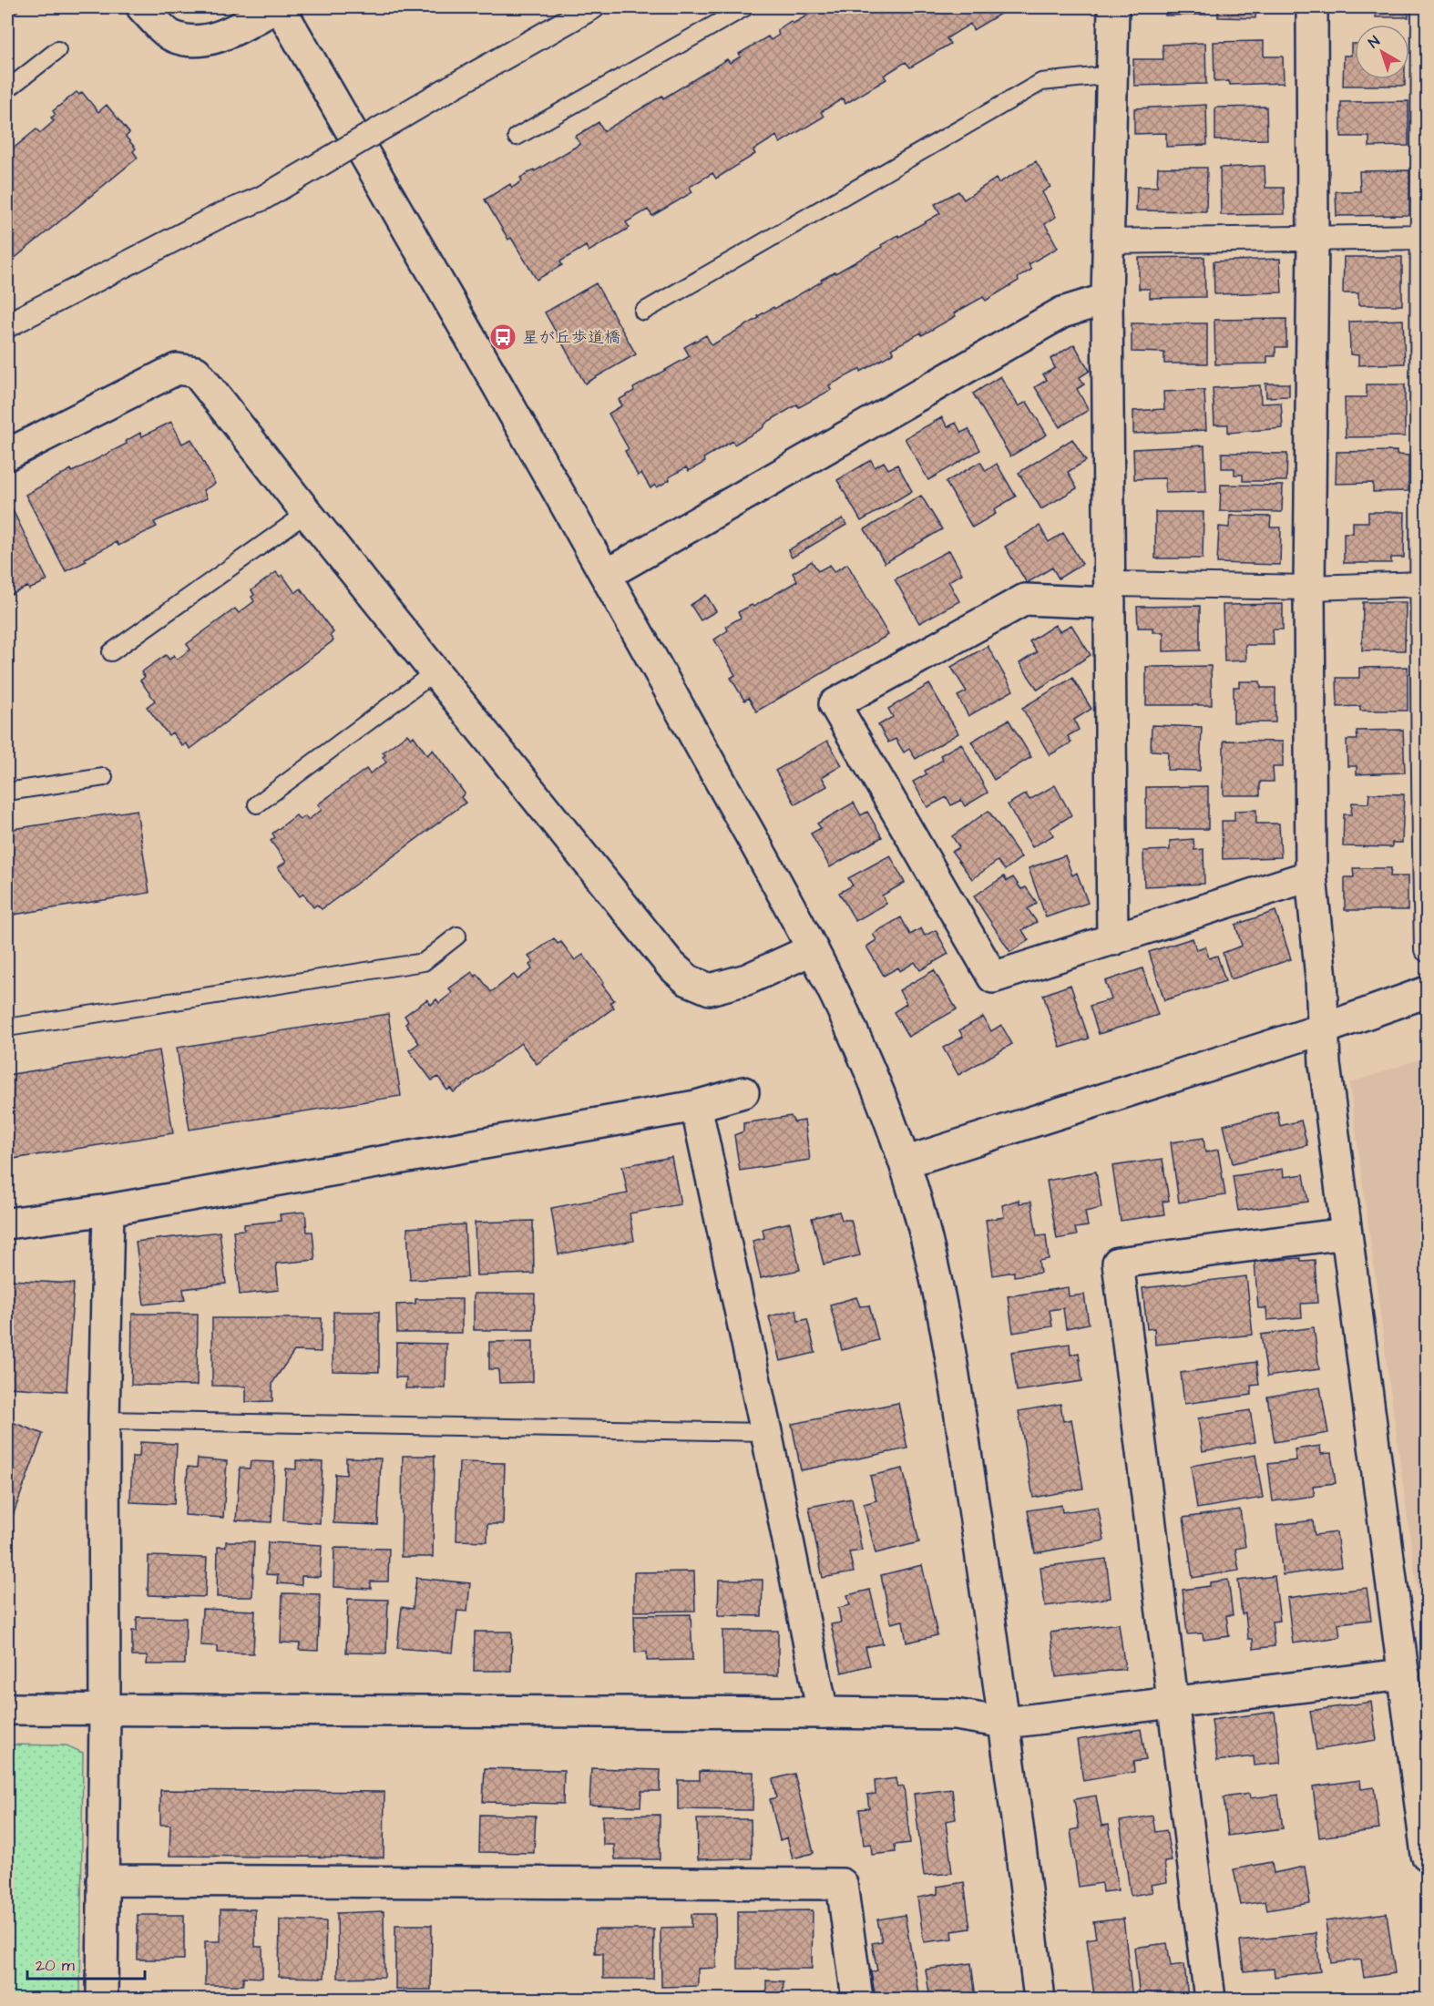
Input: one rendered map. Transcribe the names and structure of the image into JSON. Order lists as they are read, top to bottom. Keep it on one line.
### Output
{"places":{"bus stop":["星が丘歩道橋"]},"scale_bar":"20 m","north":"top left"}
